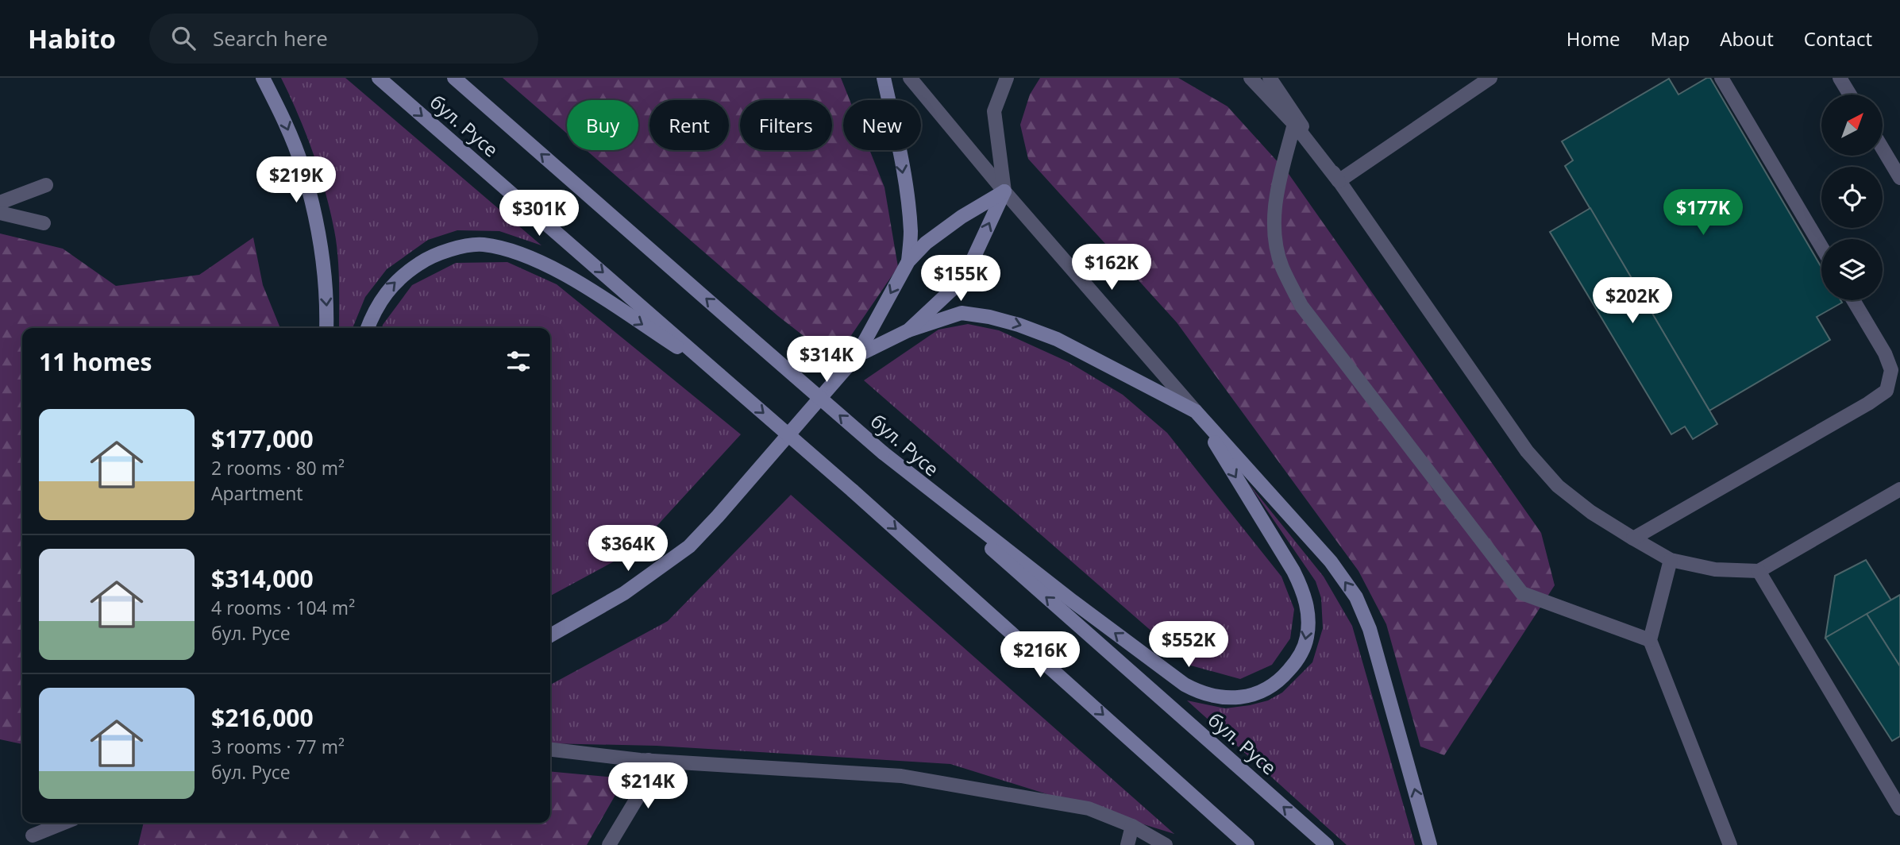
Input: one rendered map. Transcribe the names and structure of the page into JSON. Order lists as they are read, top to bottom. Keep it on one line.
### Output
{"streets":{"main road":["бул. Русе"]},"north":"top right","page":{"header":"Habito","search":"Search here","nav":["Home","Map","About","Contact"],"chip":["Buy","Rent","Filters","New"],"price":["$219K","$177K","$301K","$162K","$155K","$202K","$314K","$364K","$552K","$216K","$214K"],"heading":"11 homes","list":[{"name":"$177,000","note":"2 rooms · 80 m² · Apartment"},{"name":"$314,000","note":"4 rooms · 104 m² · бул. Русе"},{"name":"$216,000","note":"3 rooms · 77 m² · бул. Русе"}]}}
